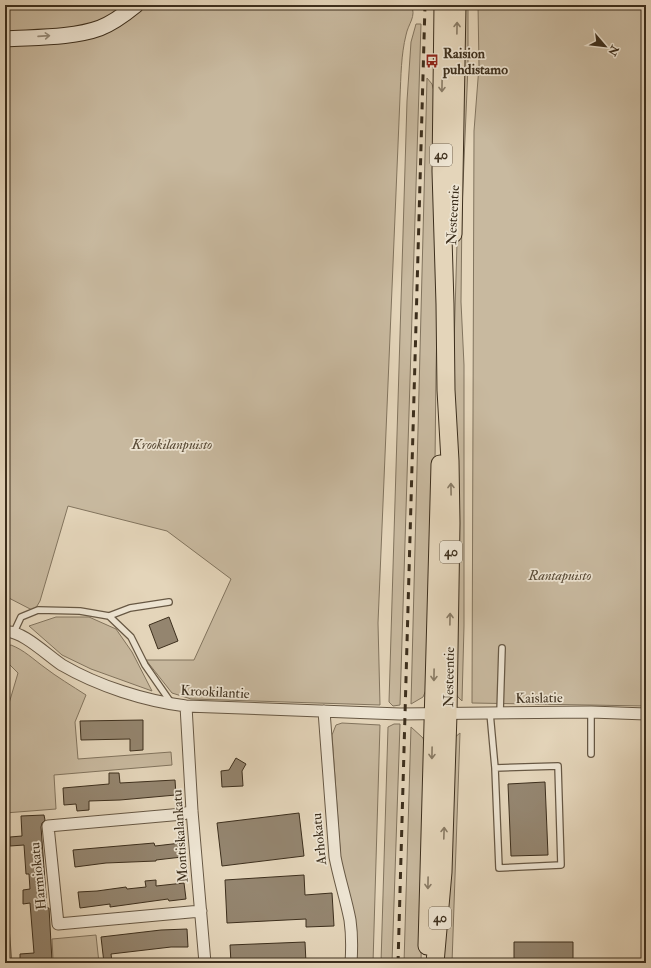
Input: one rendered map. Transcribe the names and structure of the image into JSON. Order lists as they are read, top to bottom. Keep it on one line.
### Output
{"streets":{"main road":["40","Nesteentie"],"street":["Krookilantie","Kaislatie","Montiskalankatu","Arhokatu","Harmiokatu"]},"crossings":[["Nesteentie","Krookilantie"],["Nesteentie","Kaislatie"],["Krookilantie","Kaislatie"],["Krookilantie","Montiskalankatu"],["Krookilantie","Arhokatu"],["Montiskalankatu","Harmiokatu"]],"parks":["Krookilanpuisto","Rantapuisto"],"places":{"bus stop":["Raision puhdistamo"]},"north":"bottom right"}
